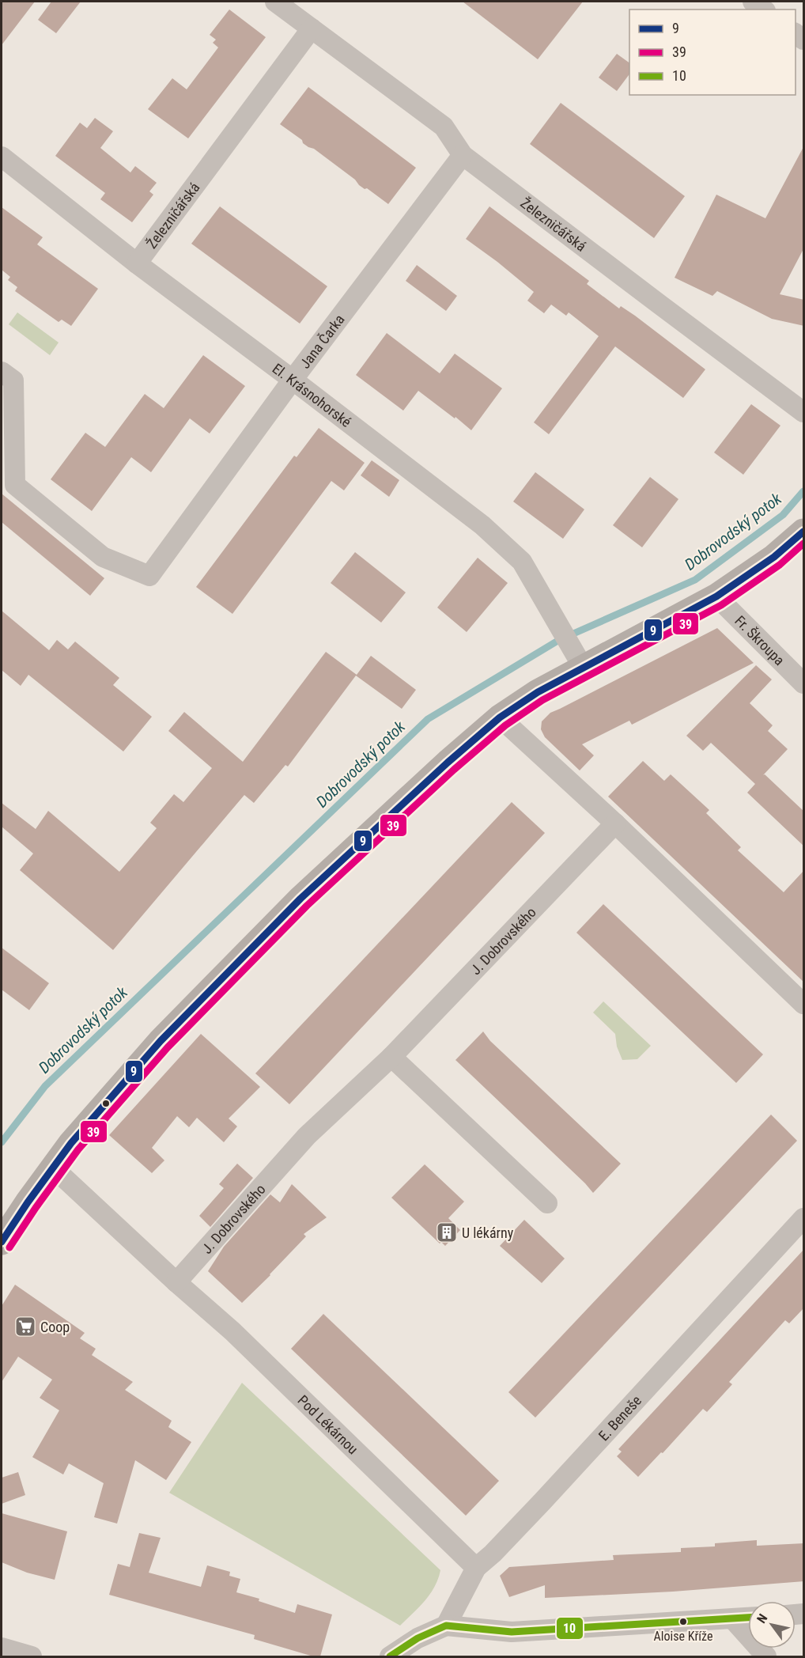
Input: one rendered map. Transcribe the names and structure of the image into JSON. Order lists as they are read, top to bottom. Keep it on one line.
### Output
{"streets":{"street":["Železničářská","Jana Čarka","El. Krásnohorské","Fr. Škroupa","J. Dobrovského","E. Beneše","Pod Lékárnou"]},"crossings":[["Železničářská","Jana Čarka"],["Železničářská","El. Krásnohorské"],["Jana Čarka","El. Krásnohorské"],["J. Dobrovského","Pod Lékárnou"],["E. Beneše","Pod Lékárnou"]],"water":["Dobrovodský potok"],"places":{"building":["U lékárny"],"supermarket":["Coop"],"other":["Aloise Kříže"]},"lines":["transit line 9","transit line 39","transit line 10"],"legend":["9","39","10"],"north":"top left"}
